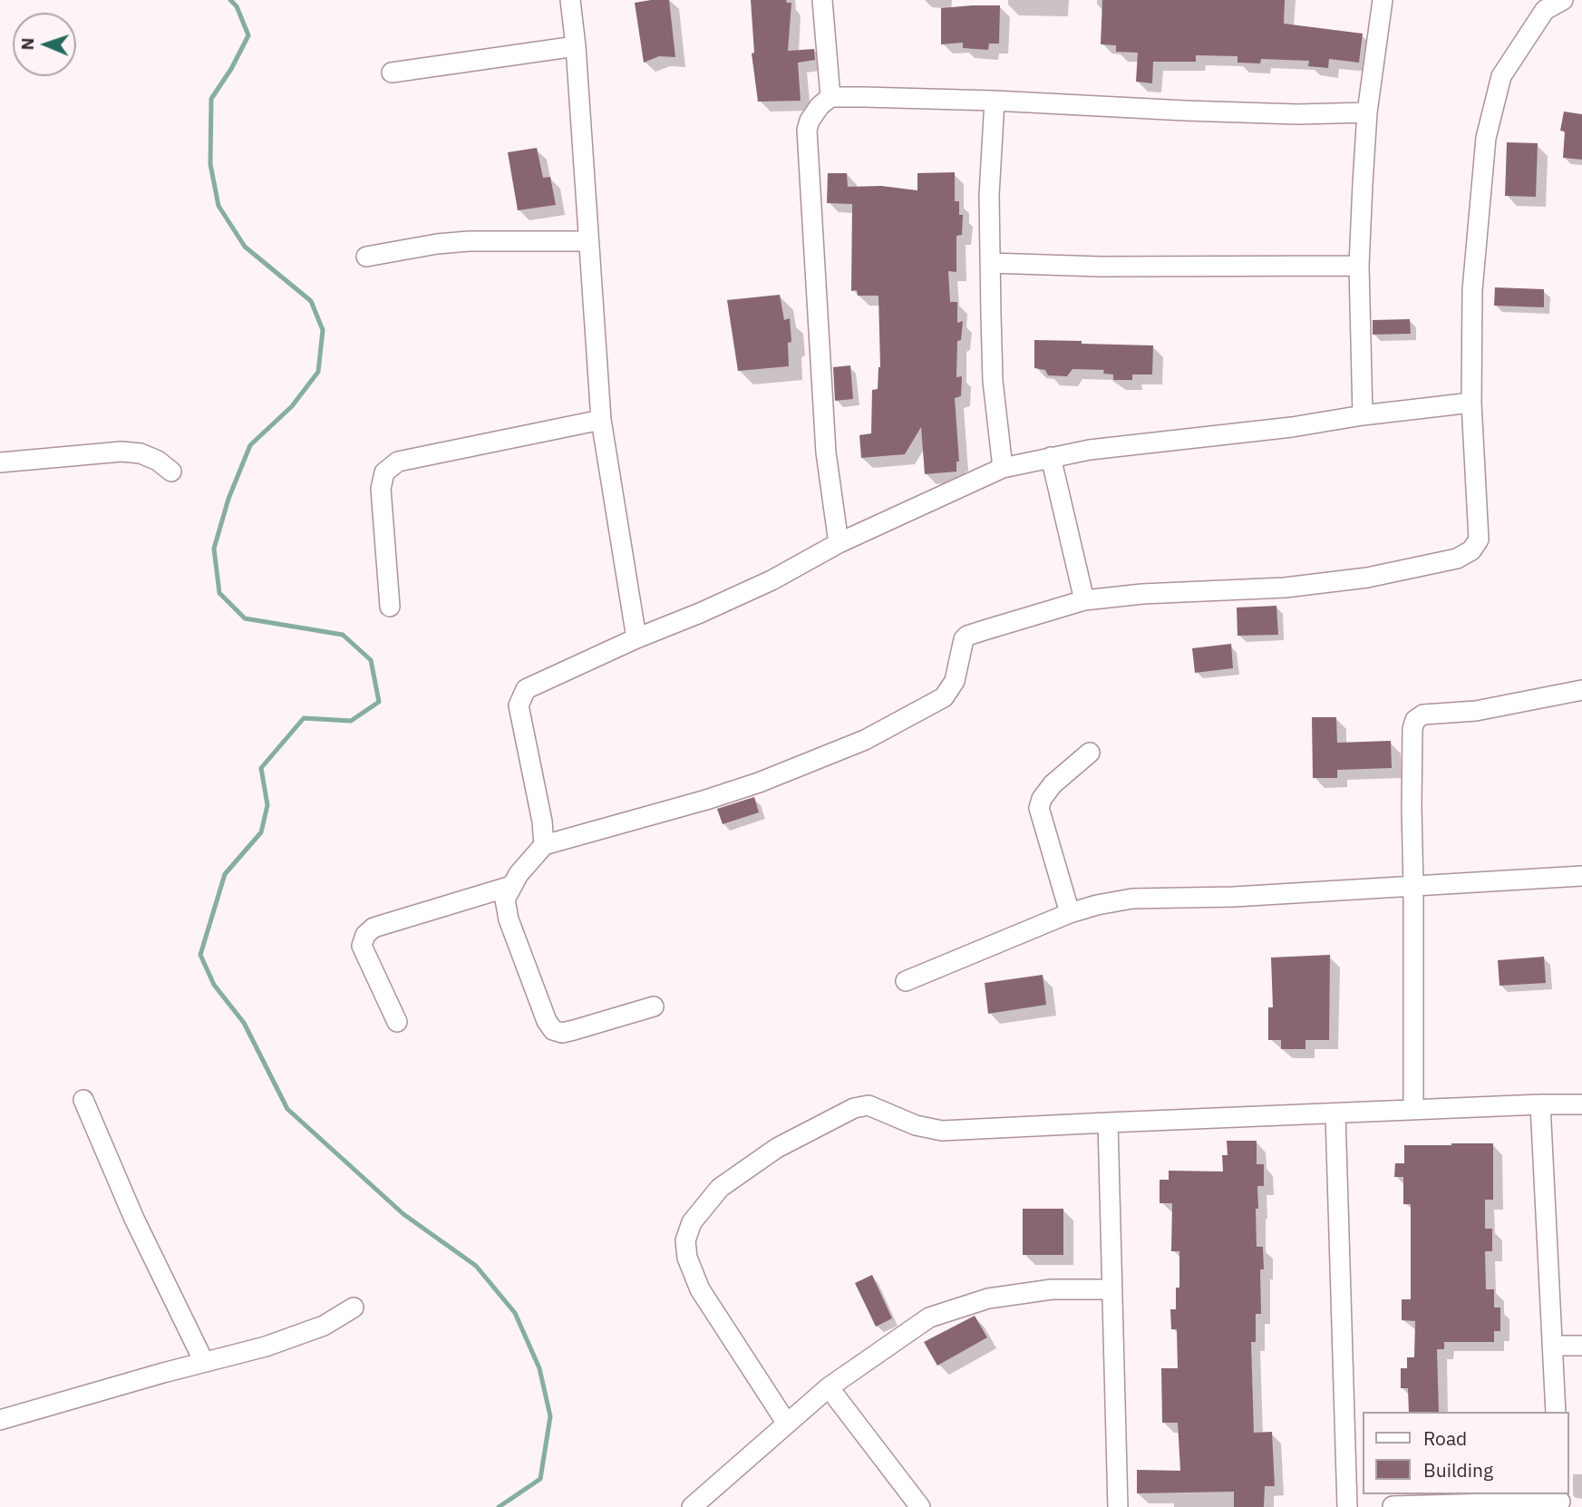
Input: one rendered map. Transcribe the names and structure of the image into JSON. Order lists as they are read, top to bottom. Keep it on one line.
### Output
{"legend":["Road","Building"],"north":"left"}
